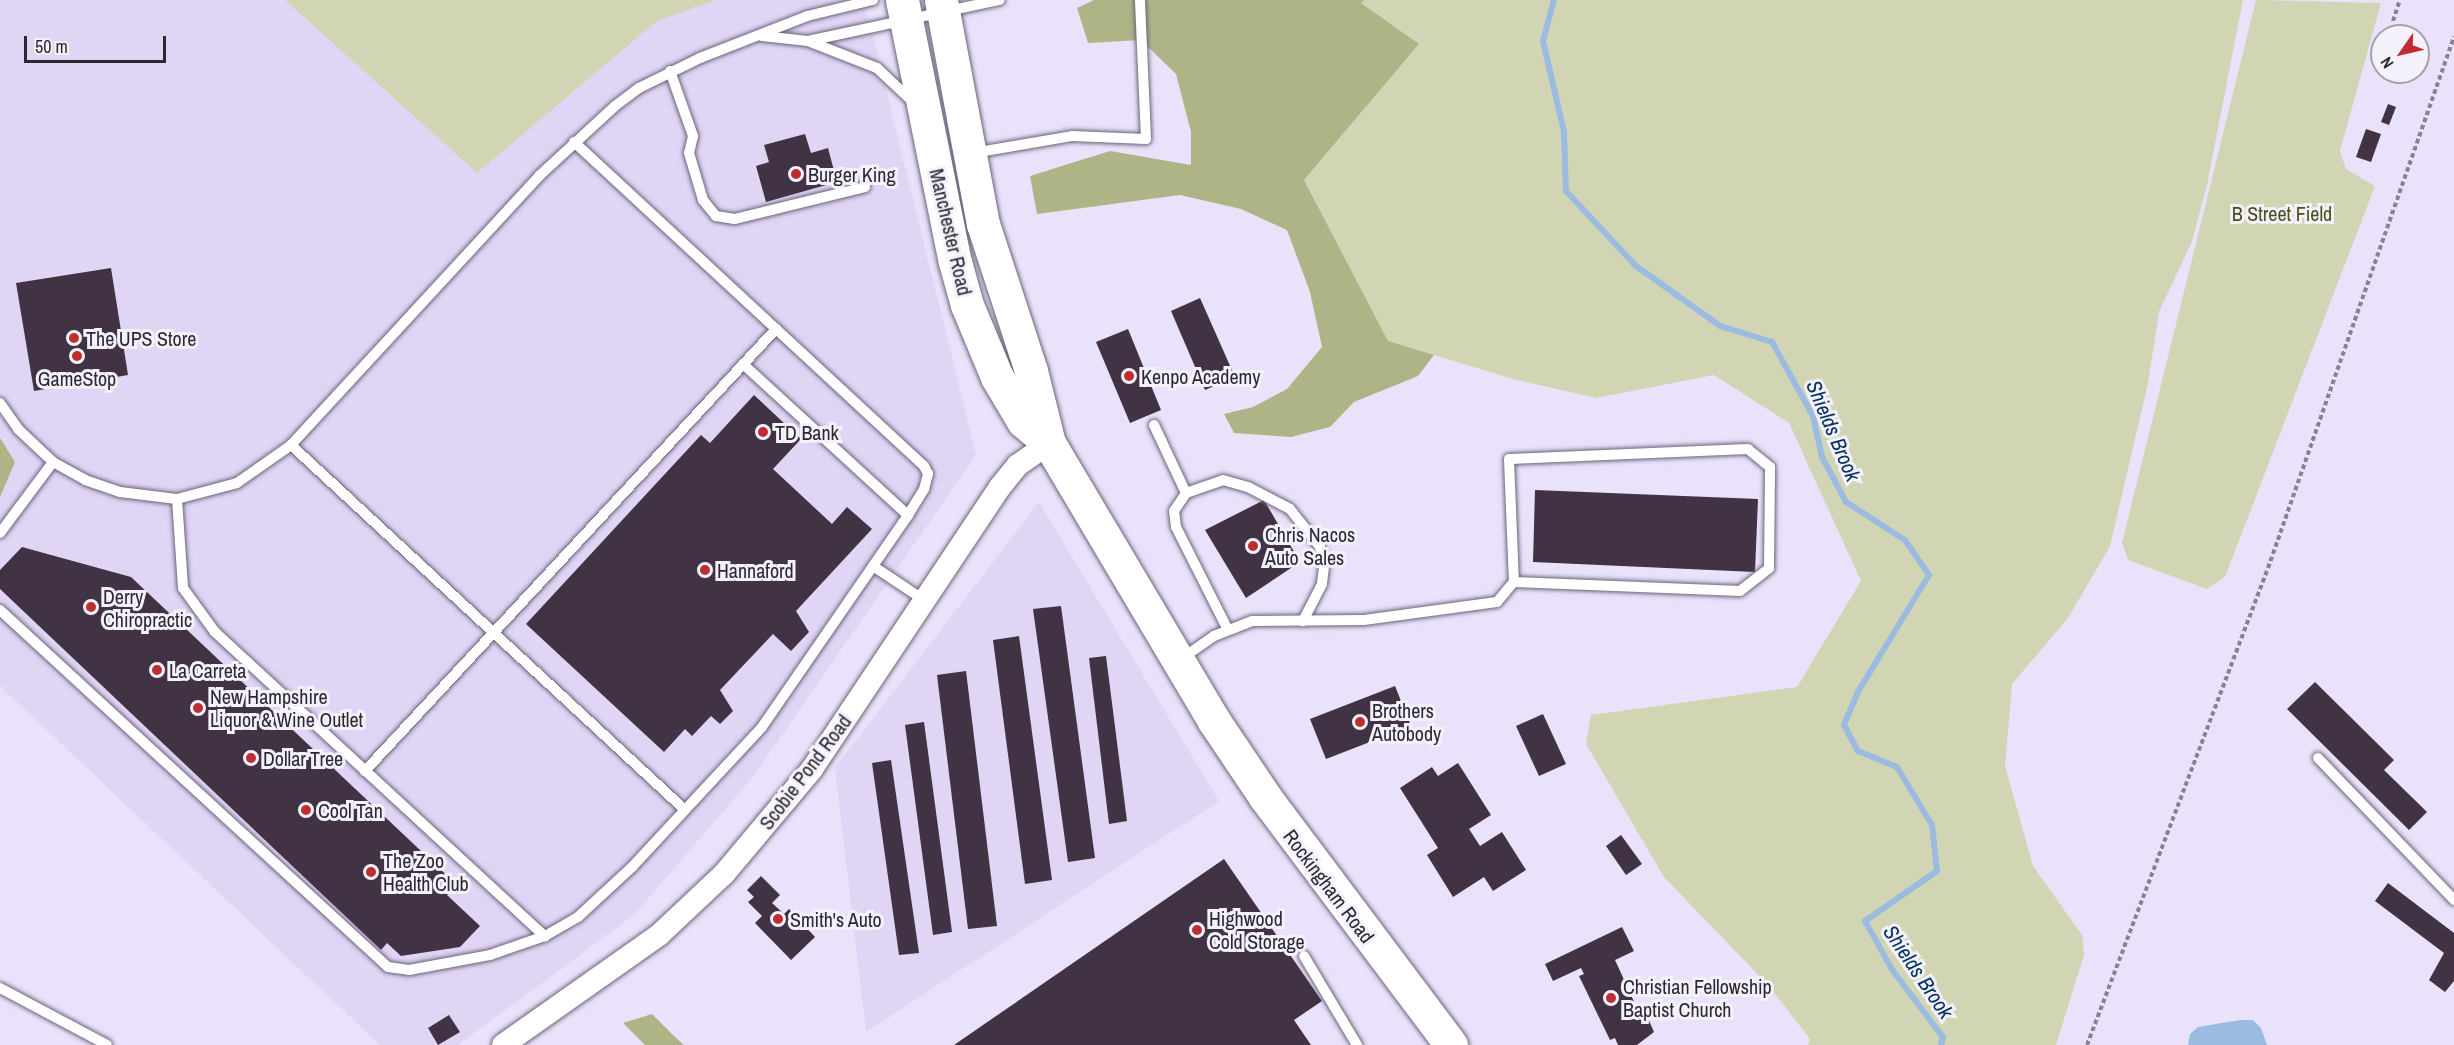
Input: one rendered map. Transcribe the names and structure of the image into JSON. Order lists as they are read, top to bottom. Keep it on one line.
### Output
{"streets":{"main road":["Manchester Road","Rockingham Road"],"street":["Scobie Pond Road"]},"crossings":[["Manchester Road","Scobie Pond Road"],["Manchester Road","Rockingham Road"]],"water":["Shields Brook"],"parks":["B Street Field"],"places":["Burger King","The UPS Store","GameStop","Kenpo Academy","TD Bank","Chris Nacos Auto Sales","Hannaford","Derry Chiropractic","La Carreta","New Hampshire Liquor & Wine Outlet","Brothers Autobody","Dollar Tree","Cool Tan","The Zoo Health Club","Smith's Auto","Highwood Cold Storage","Christian Fellowship Baptist Church"],"scale_bar":"50 m","north":"bottom left"}
